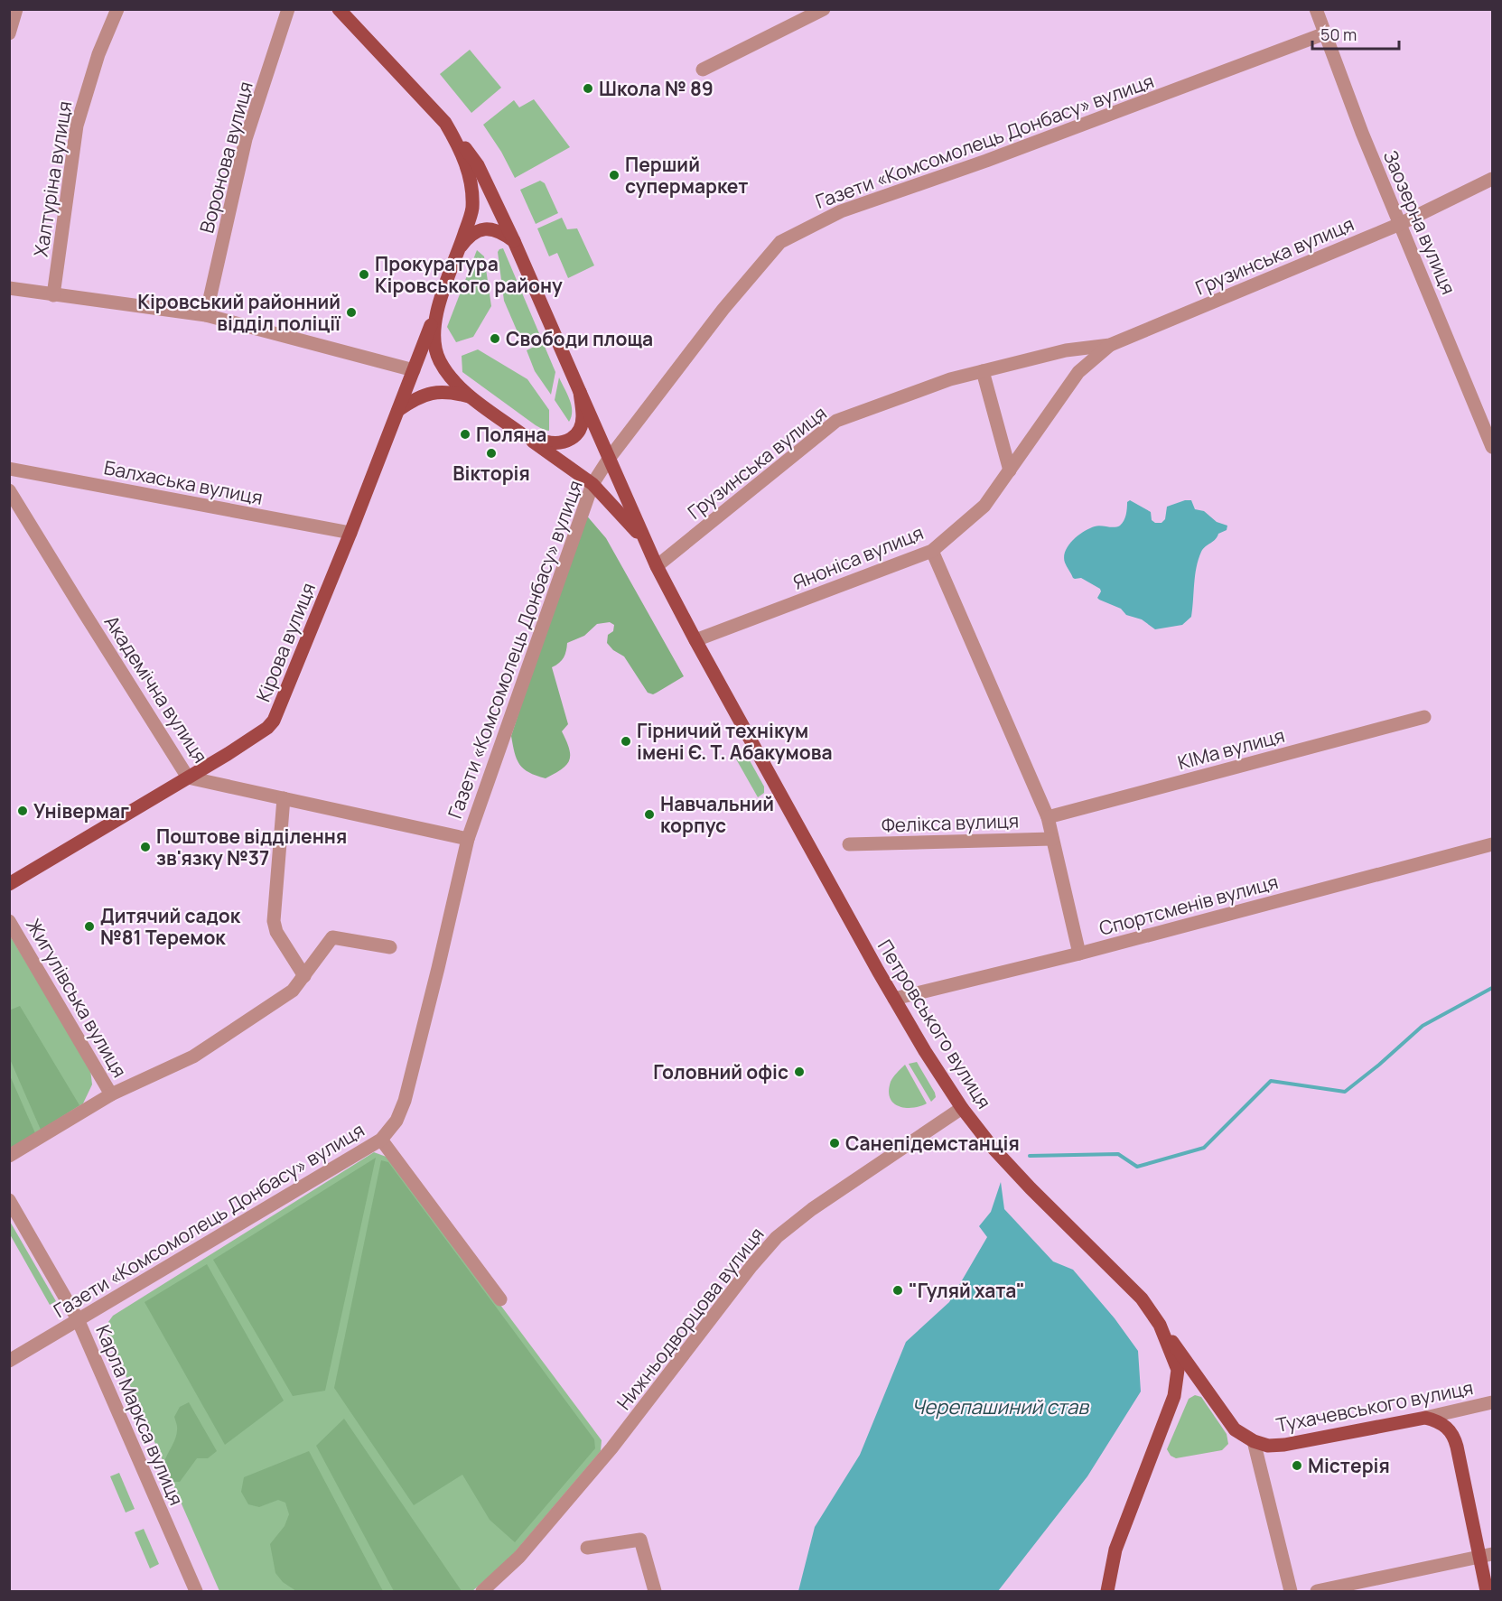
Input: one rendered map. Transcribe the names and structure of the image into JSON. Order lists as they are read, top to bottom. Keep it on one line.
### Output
{"streets":{"main road":["Кірова вулиця","Петровського вулиця","Тухачевського вулиця"],"street":["Газети «Комсомолець Донбасу» вулиця","Воронова вулиця","Халтуріна вулиця","Заозерна вулиця","Грузинська вулиця","Балхаська вулиця","Яноніса вулиця","Академічна вулиця","КІМа вулиця","Фелікса вулиця","Спортсменів вулиця","Жигулівська вулиця","Нижньодворцова вулиця","Карла Маркса вулиця"]},"crossings":[["Газети «Комсомолець Донбасу» вулиця","Заозерна вулиця"],["Газети «Комсомолець Донбасу» вулиця","Академічна вулиця"],["Газети «Комсомолець Донбасу» вулиця","Карла Маркса вулиця"],["Заозерна вулиця","Грузинська вулиця"],["Грузинська вулиця","Яноніса вулиця"],["Грузинська вулиця","Петровського вулиця"],["Балхаська вулиця","Кірова вулиця"],["Яноніса вулиця","Петровського вулиця"],["Кірова вулиця","Академічна вулиця"],["Спортсменів вулиця","Петровського вулиця"],["Петровського вулиця","Нижньодворцова вулиця"],["Петровського вулиця","Тухачевського вулиця"]],"water":["Черепашиний став"],"places":["Школа № 89","Перший супермаркет","Прокуратура Кіровського району","Кіровський районний відділ поліції","Свободи площа","Поляна","Вікторія","Гірничий технікум імені Є. Т. Абакумова","Універмаг","Навчальний корпус","Поштове відділення зв'язку №37","Дитячий садок №81 Теремок","Головний офіс","Санепідемстанція","\"Гуляй хата\"","Містерія"],"scale_bar":"50 m"}
